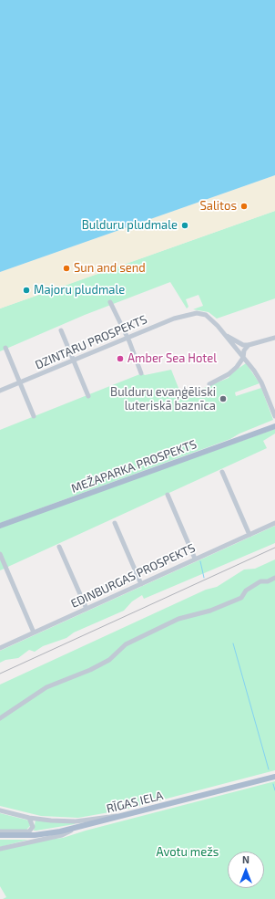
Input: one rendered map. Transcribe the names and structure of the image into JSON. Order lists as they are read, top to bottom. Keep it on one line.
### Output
{"streets":{"main road":["MEŽAPARKA PROSPEKTS","RĪGAS IELA"],"street":["DZINTARU PROSPEKTS","EDINBURGAS PROSPEKTS"]},"parks":["Avotu mežs"],"places":["Salitos","Bulduru pludmale","Sun and send","Majoru pludmale","Amber Sea Hotel","Bulduru evaņģēliski luteriskā baznīca"],"north":"top"}
